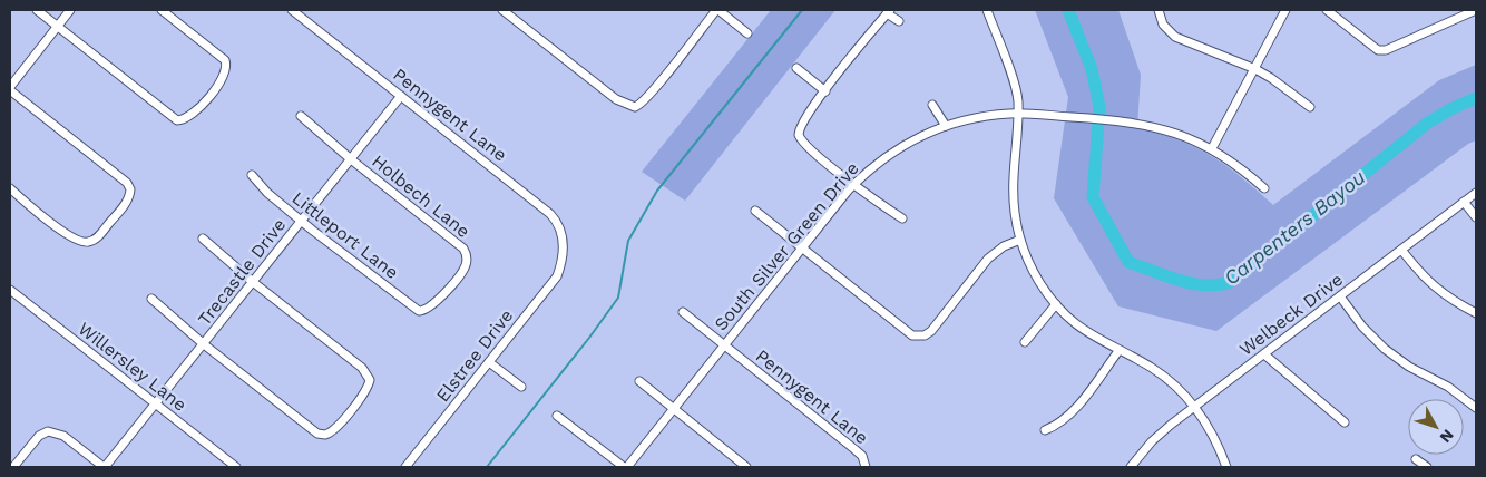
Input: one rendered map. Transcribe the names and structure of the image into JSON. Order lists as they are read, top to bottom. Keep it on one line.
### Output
{"streets":{"street":["Pennygent Lane","Holbech Lane","Littleport Lane","South Silver Green Drive","Trecastle Drive","Welbeck Drive","Elstree Drive","Willersley Lane"]},"crossings":[["Pennygent Lane","South Silver Green Drive"],["Pennygent Lane","Trecastle Drive"],["Pennygent Lane","Elstree Drive"],["Holbech Lane","Littleport Lane"],["Holbech Lane","Trecastle Drive"],["Littleport Lane","Trecastle Drive"],["Trecastle Drive","Willersley Lane"]],"water":["Carpenters Bayou"],"north":"bottom right"}
